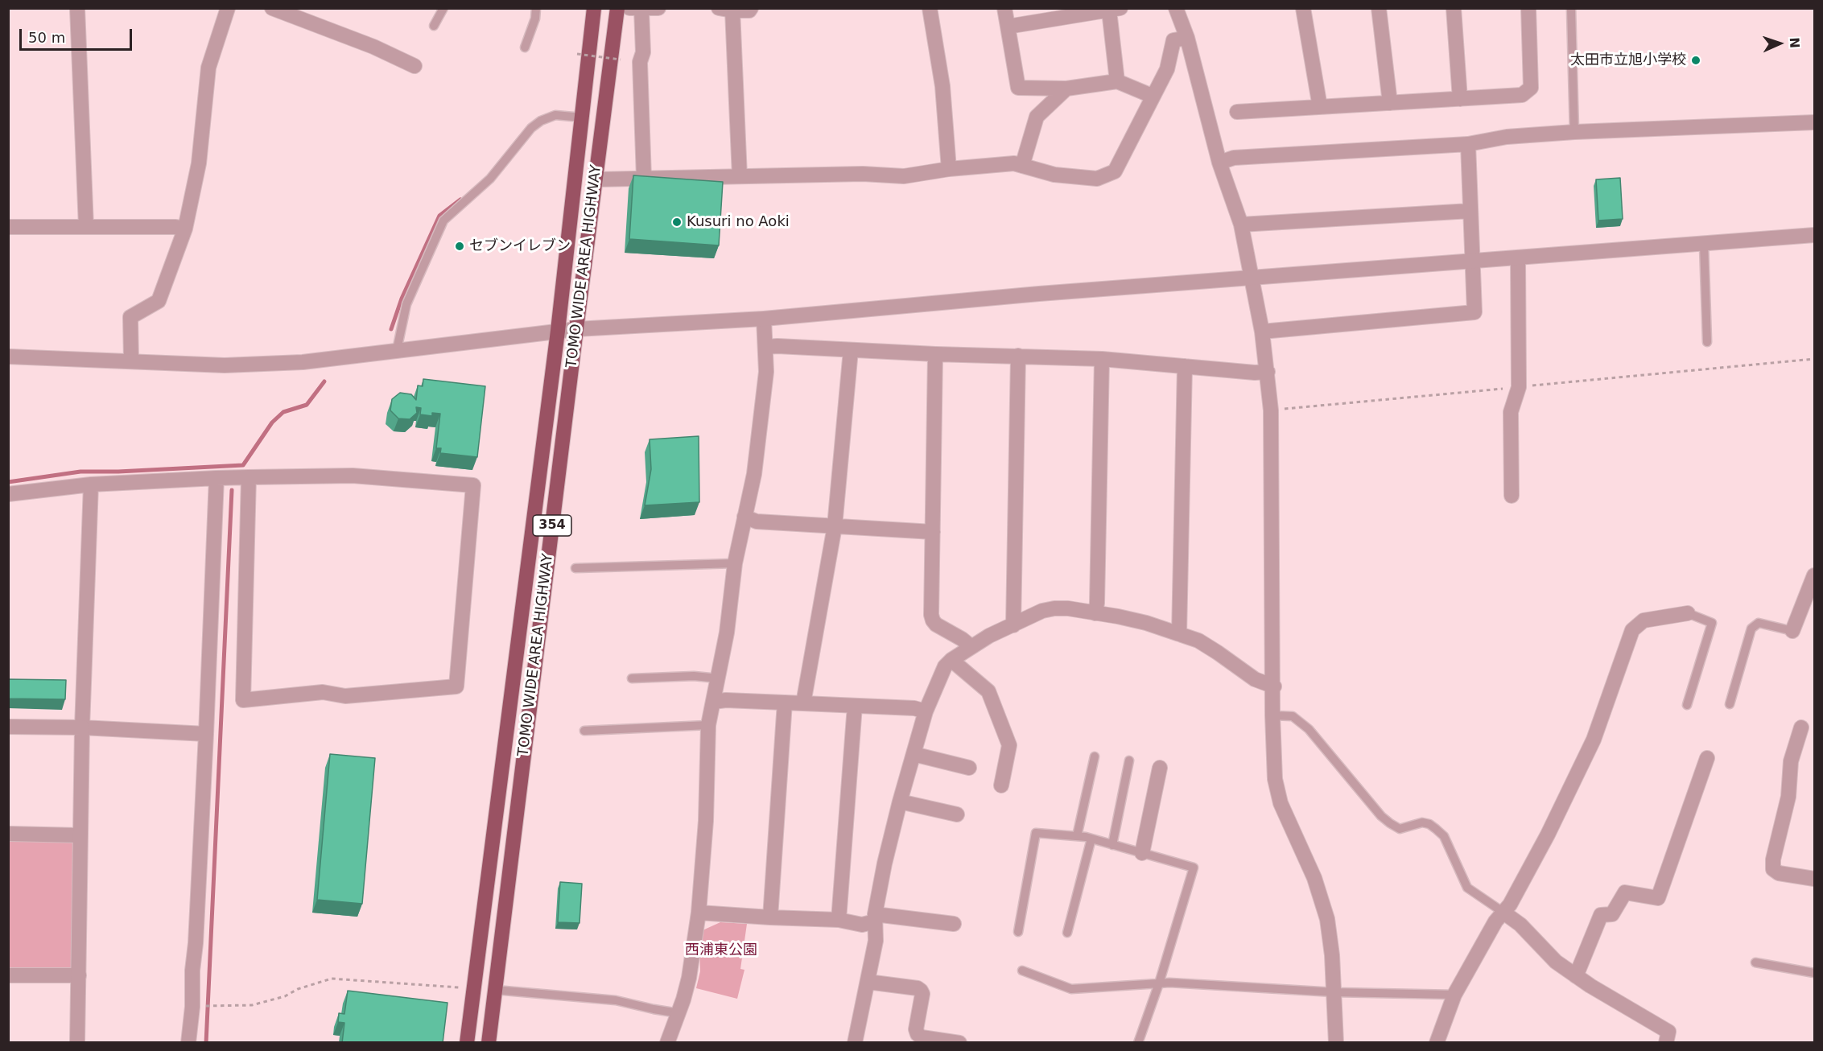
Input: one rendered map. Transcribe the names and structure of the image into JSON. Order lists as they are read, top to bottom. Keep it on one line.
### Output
{"streets":{"highway":["TOMO WIDE AREA HIGHWAY","354"]},"parks":["西浦東公園"],"places":["太田市立旭小学校","Kusuri no Aoki","セブンイレブン"],"scale_bar":"50 m","north":"right"}
